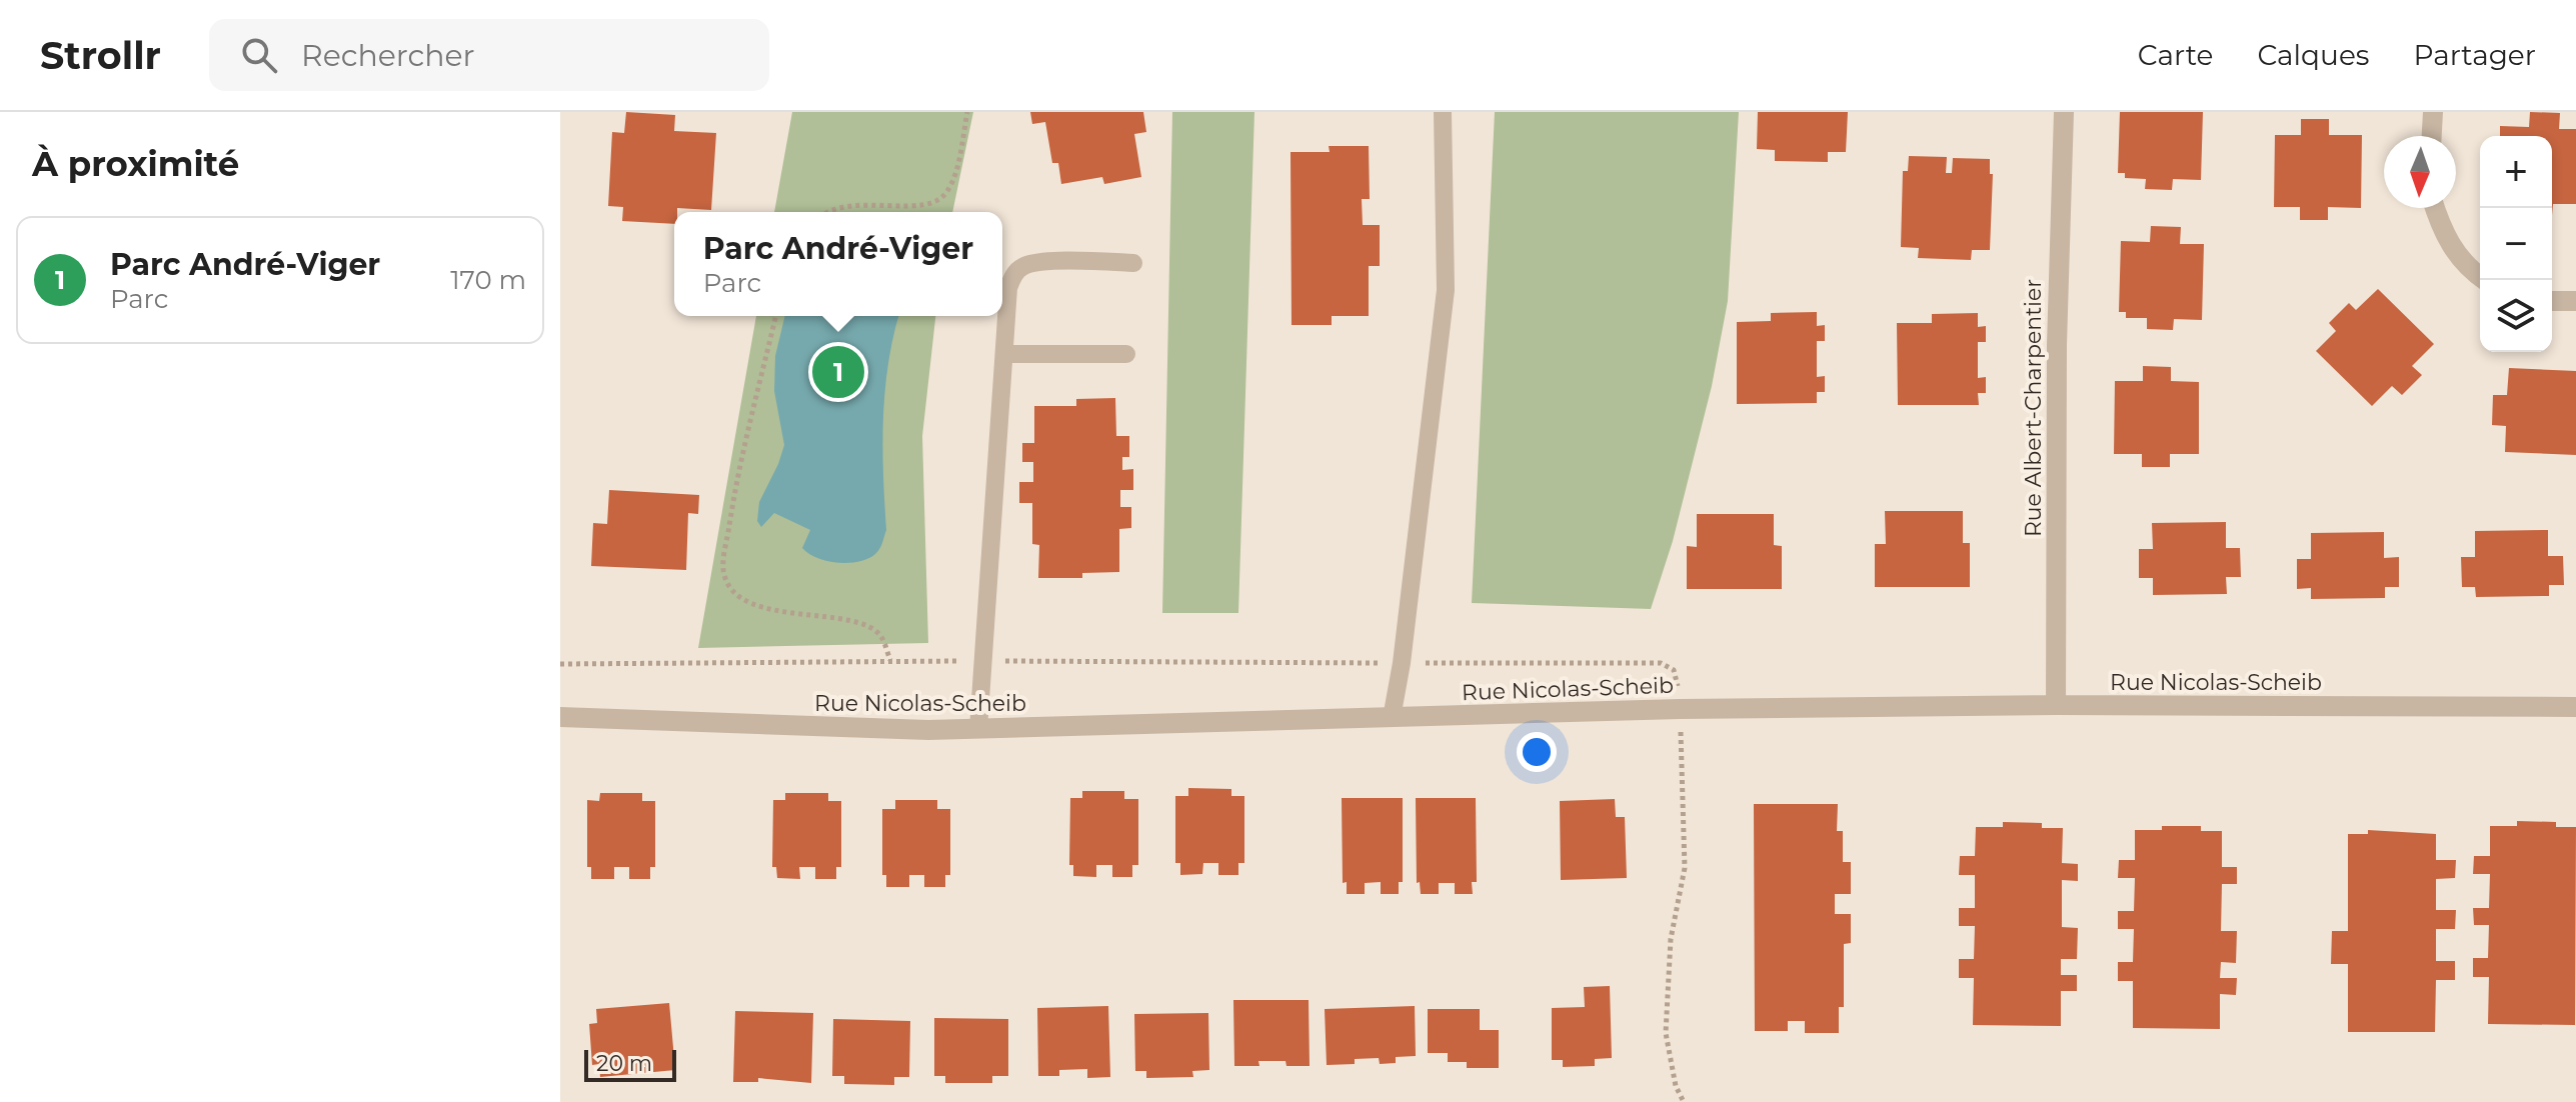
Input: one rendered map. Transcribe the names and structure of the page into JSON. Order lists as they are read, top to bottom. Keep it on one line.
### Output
{"streets":{"street":["Rue Albert-Charpentier","Rue Nicolas-Scheib"]},"crossings":[["Rue Albert-Charpentier","Rue Nicolas-Scheib"]],"scale_bar":"20 m","north":"bottom","page":{"header":"Strollr","search":"Rechercher","nav":["Carte","Calques","Partager"],"heading":"À proximité","map_buttons":["+","−"],"popup":["Parc André-Viger","Parc"],"list":[{"mark":"1","name":"Parc André-Viger","note":"Parc","value":"170 m"}],"pins":"1","scale":"20 m"}}
